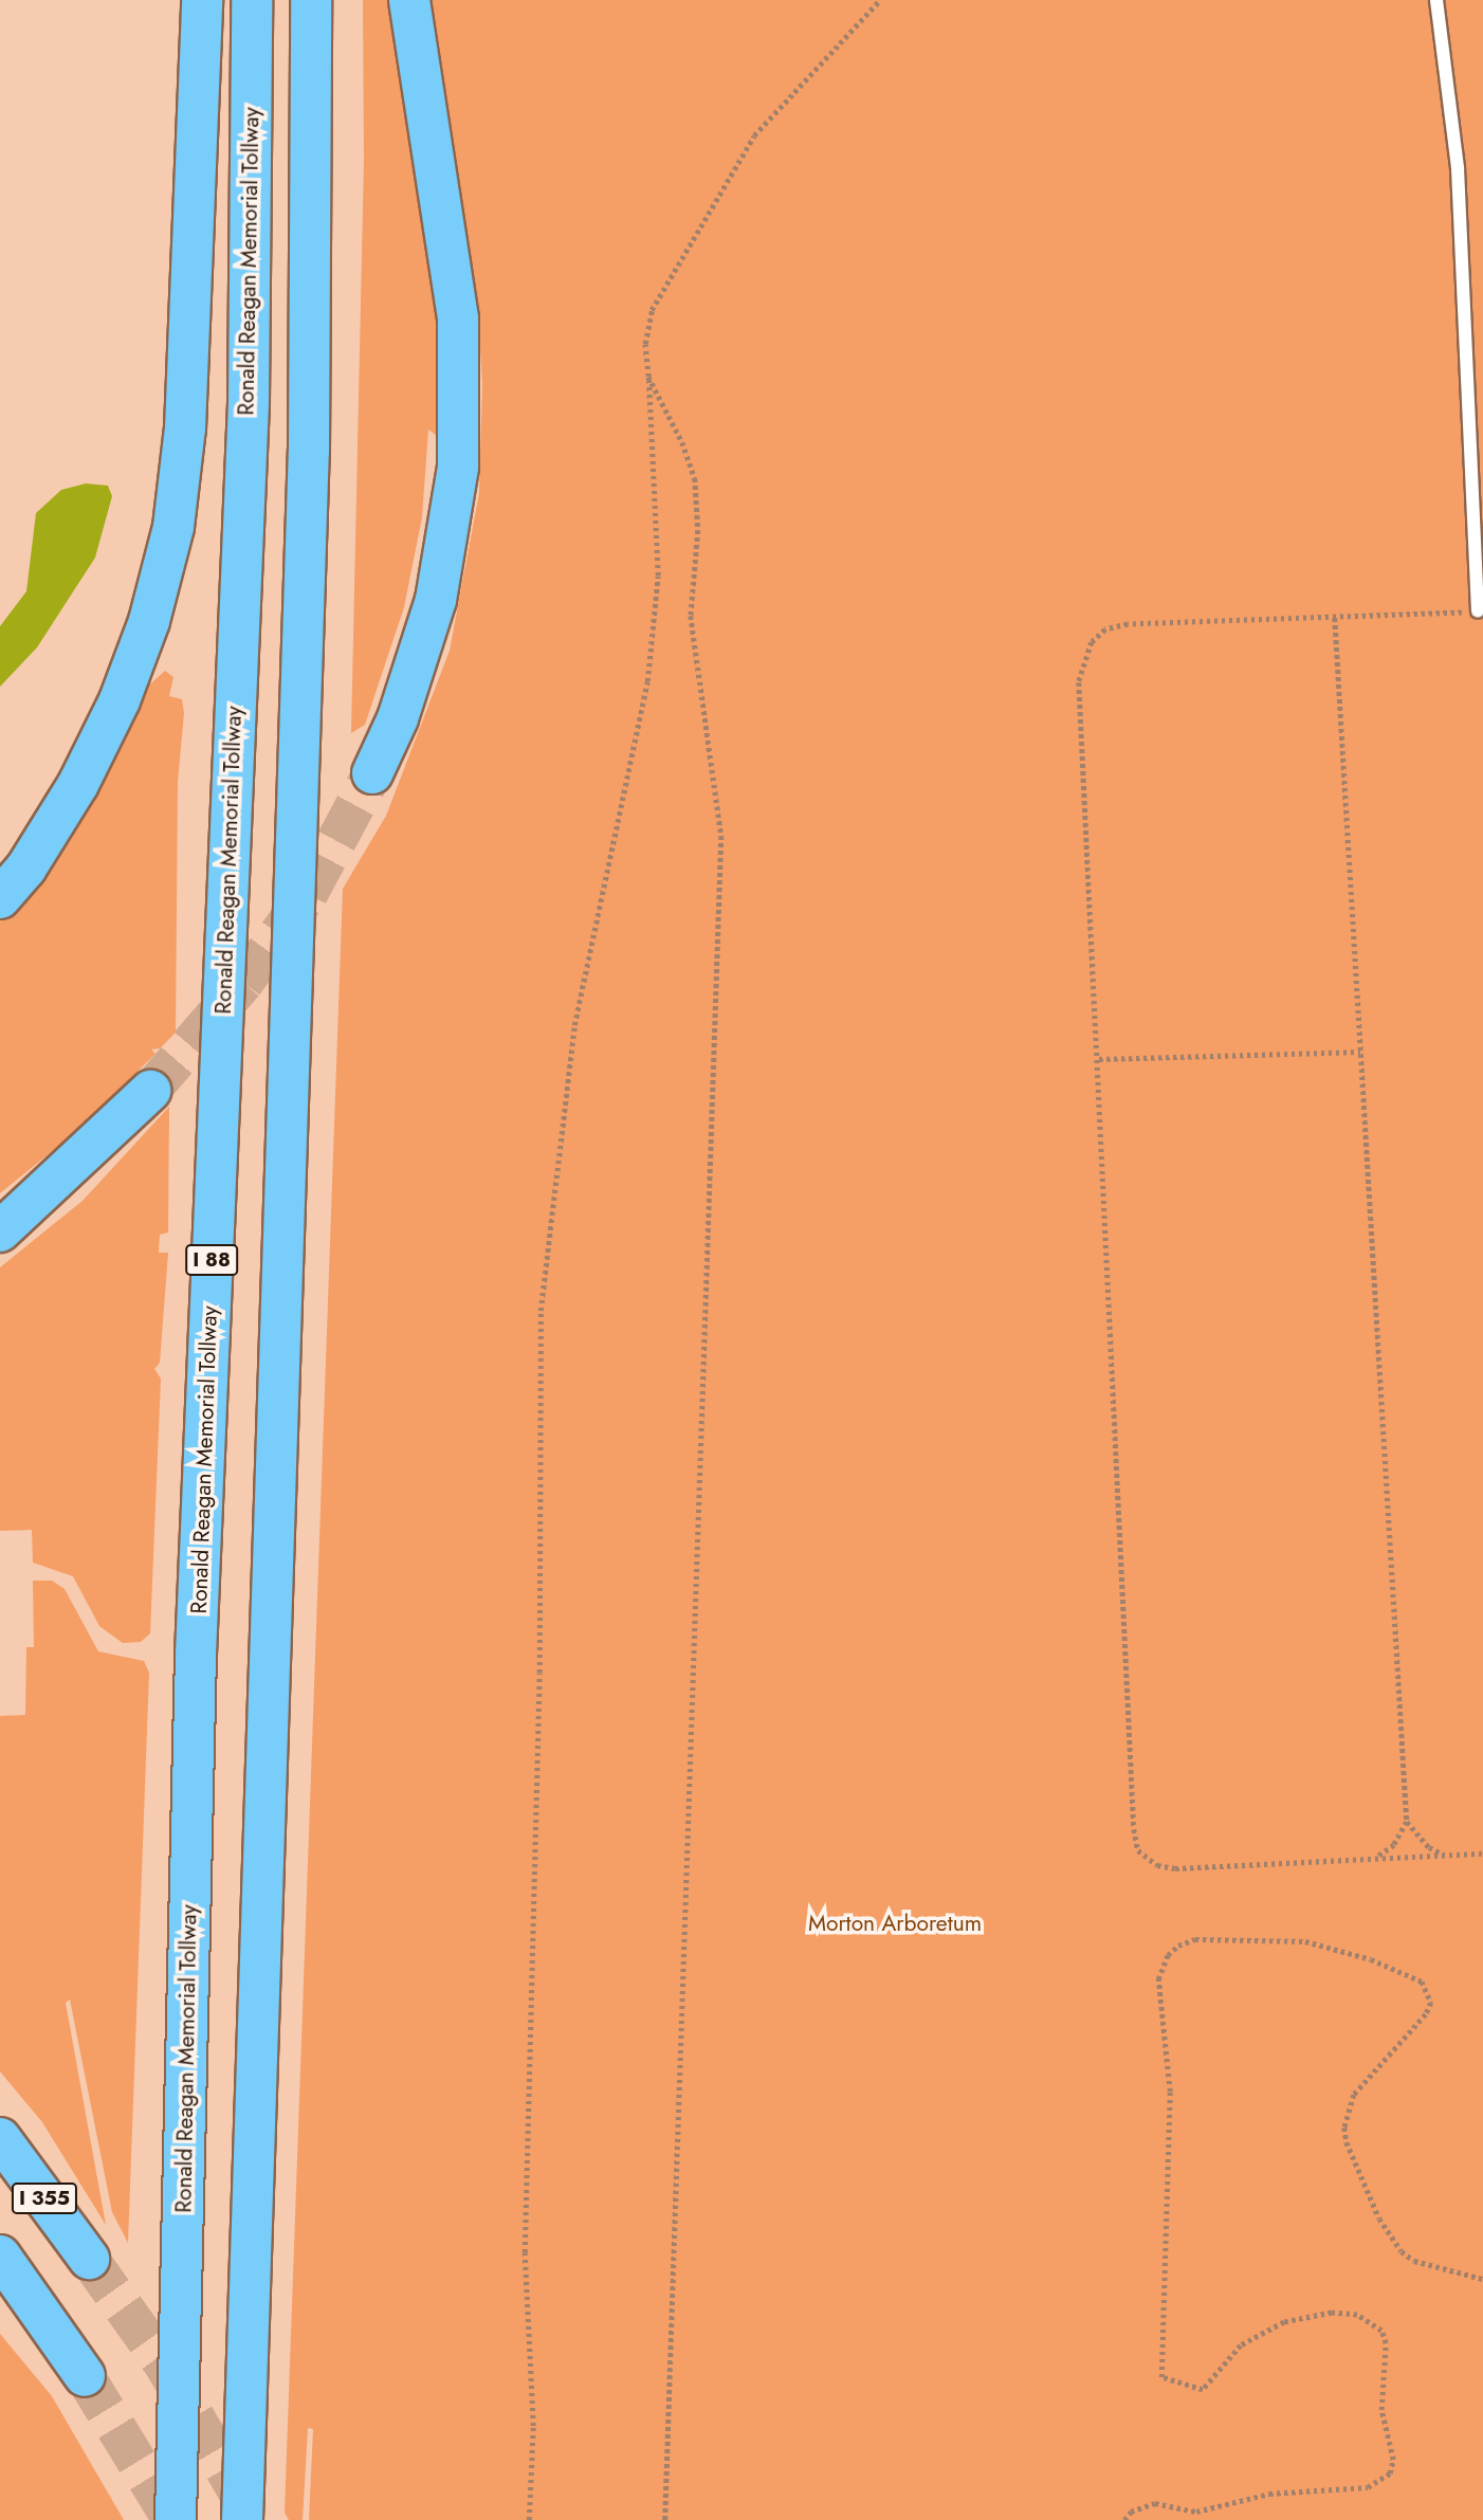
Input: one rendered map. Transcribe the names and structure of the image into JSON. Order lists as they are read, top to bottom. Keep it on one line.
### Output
{"streets":{"highway":["Ronald Reagan Memorial Tollway","I 88","I 355"]},"parks":["Morton Arboretum"]}
